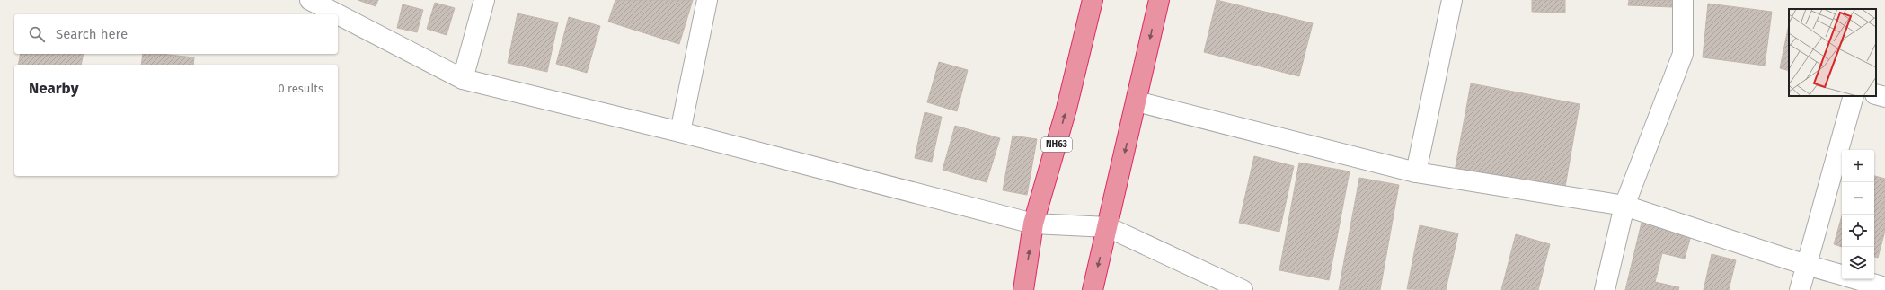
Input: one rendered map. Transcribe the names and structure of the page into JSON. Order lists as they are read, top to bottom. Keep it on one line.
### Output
{"streets":{"highway":["NH63"]},"page":{"search":"Search here","heading":["Nearby","0 results"],"map_buttons":["+","−"]}}
